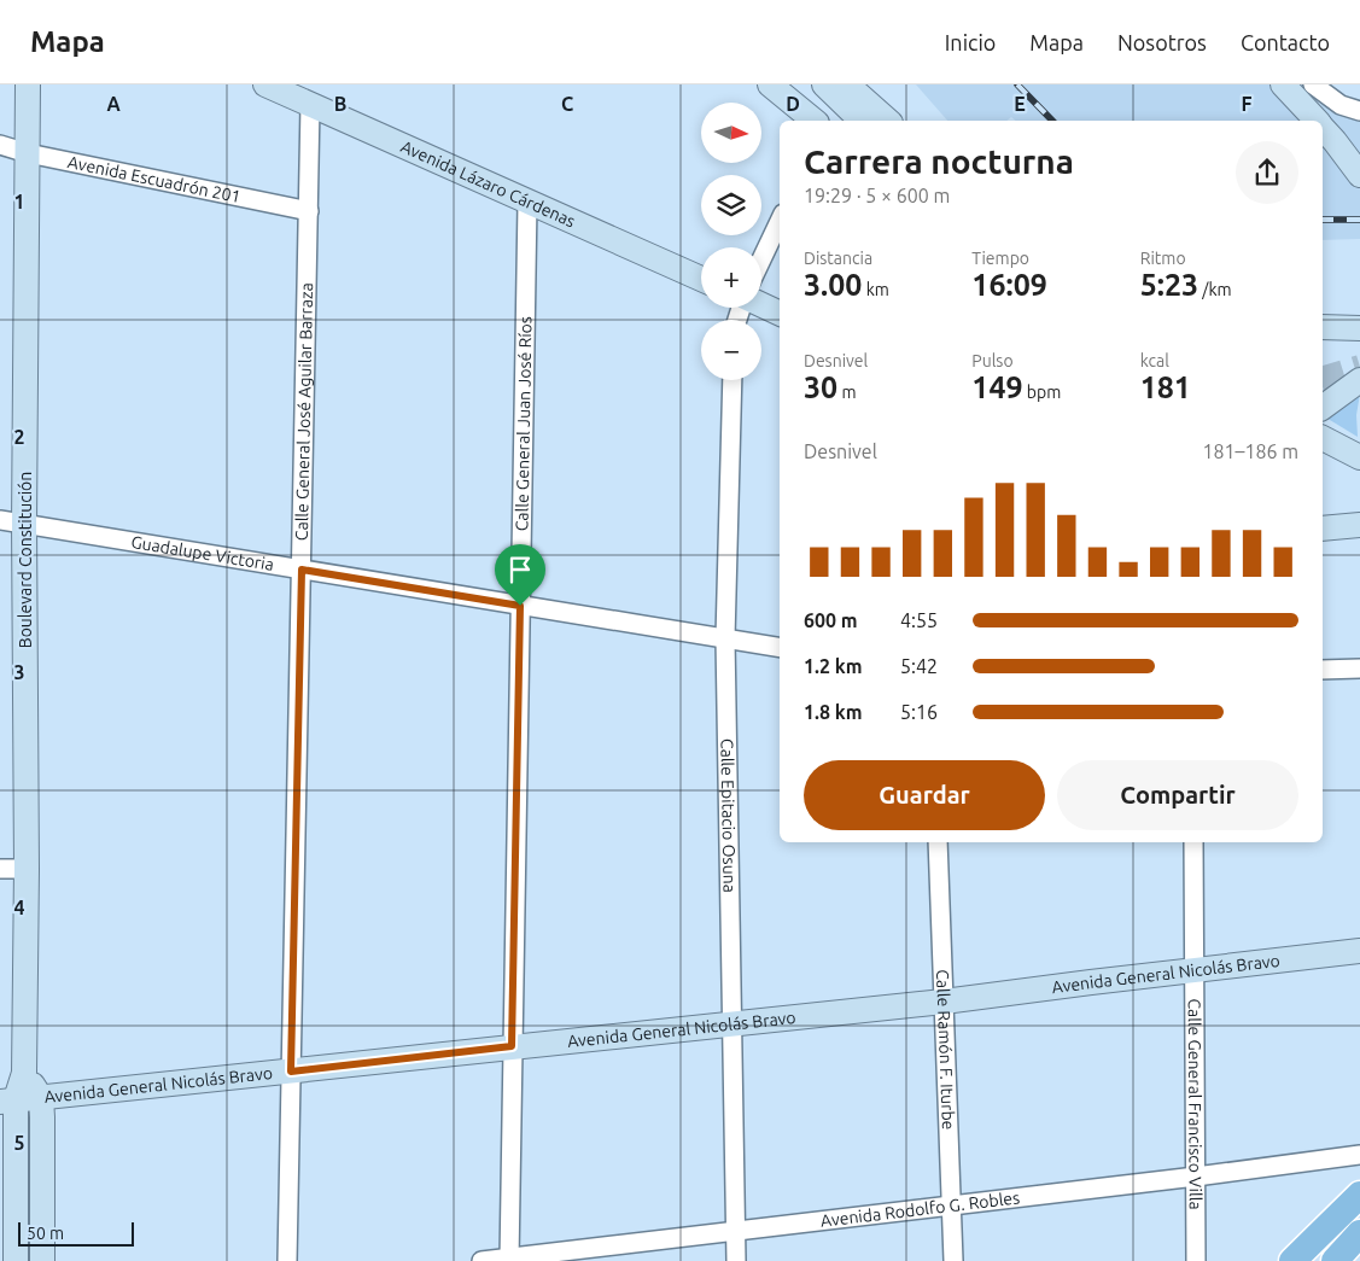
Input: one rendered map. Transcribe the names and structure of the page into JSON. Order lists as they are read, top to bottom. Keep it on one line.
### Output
{"streets":{"main road":["Avenida Lázaro Cárdenas","Boulevard Constitución","Avenida General Nicolás Bravo"],"street":["Avenida Escuadrón 201","Calle General José Aguilar Barraza","Calle General Juan José Ríos","Guadalupe Victoria","Calle Epitacio Osuna","Calle Ramón F. Iturbe","Calle General Francisco Villa","Avenida Rodolfo G. Robles"]},"crossings":[["Avenida Escuadrón 201","Calle General José Aguilar Barraza"],["Avenida Escuadrón 201","Boulevard Constitución"],["Avenida Lázaro Cárdenas","Calle General José Aguilar Barraza"],["Avenida Lázaro Cárdenas","Calle General Juan José Ríos"],["Calle General José Aguilar Barraza","Guadalupe Victoria"],["Calle General José Aguilar Barraza","Avenida General Nicolás Bravo"],["Calle General Juan José Ríos","Guadalupe Victoria"],["Calle General Juan José Ríos","Avenida General Nicolás Bravo"],["Calle General Juan José Ríos","Avenida Rodolfo G. Robles"],["Guadalupe Victoria","Boulevard Constitución"],["Guadalupe Victoria","Calle Epitacio Osuna"],["Boulevard Constitución","Avenida General Nicolás Bravo"],["Calle Epitacio Osuna","Avenida General Nicolás Bravo"],["Calle Epitacio Osuna","Avenida Rodolfo G. Robles"],["Avenida General Nicolás Bravo","Calle Ramón F. Iturbe"],["Avenida General Nicolás Bravo","Calle General Francisco Villa"],["Calle Ramón F. Iturbe","Avenida Rodolfo G. Robles"],["Calle General Francisco Villa","Avenida Rodolfo G. Robles"]],"scale_bar":"50 m","north":"right","page":{"header":"Mapa","nav":["Inicio","Mapa","Nosotros","Contacto"],"map_buttons":["+","−"],"heading":["Carrera nocturna","19:29 · 5 × 600 m"],"stats":[["Distancia","3.00 km"],["Tiempo","16:09"],["Ritmo","5:23 /km"],["Desnivel","30 m"],["Pulso","149 bpm"],["kcal","181"]],"chart":["Desnivel","181–186 m"],"list":[{"name":"600 m","note":"4:55"},{"name":"1.2 km","note":"5:42"},{"name":"1.8 km","note":"5:16"}],"buttons":["Guardar","Compartir"],"scale":"50 m"},"grid":{"columns":["A","B","C","D","E","F"],"rows":["1","2","3","4","5"]}}
